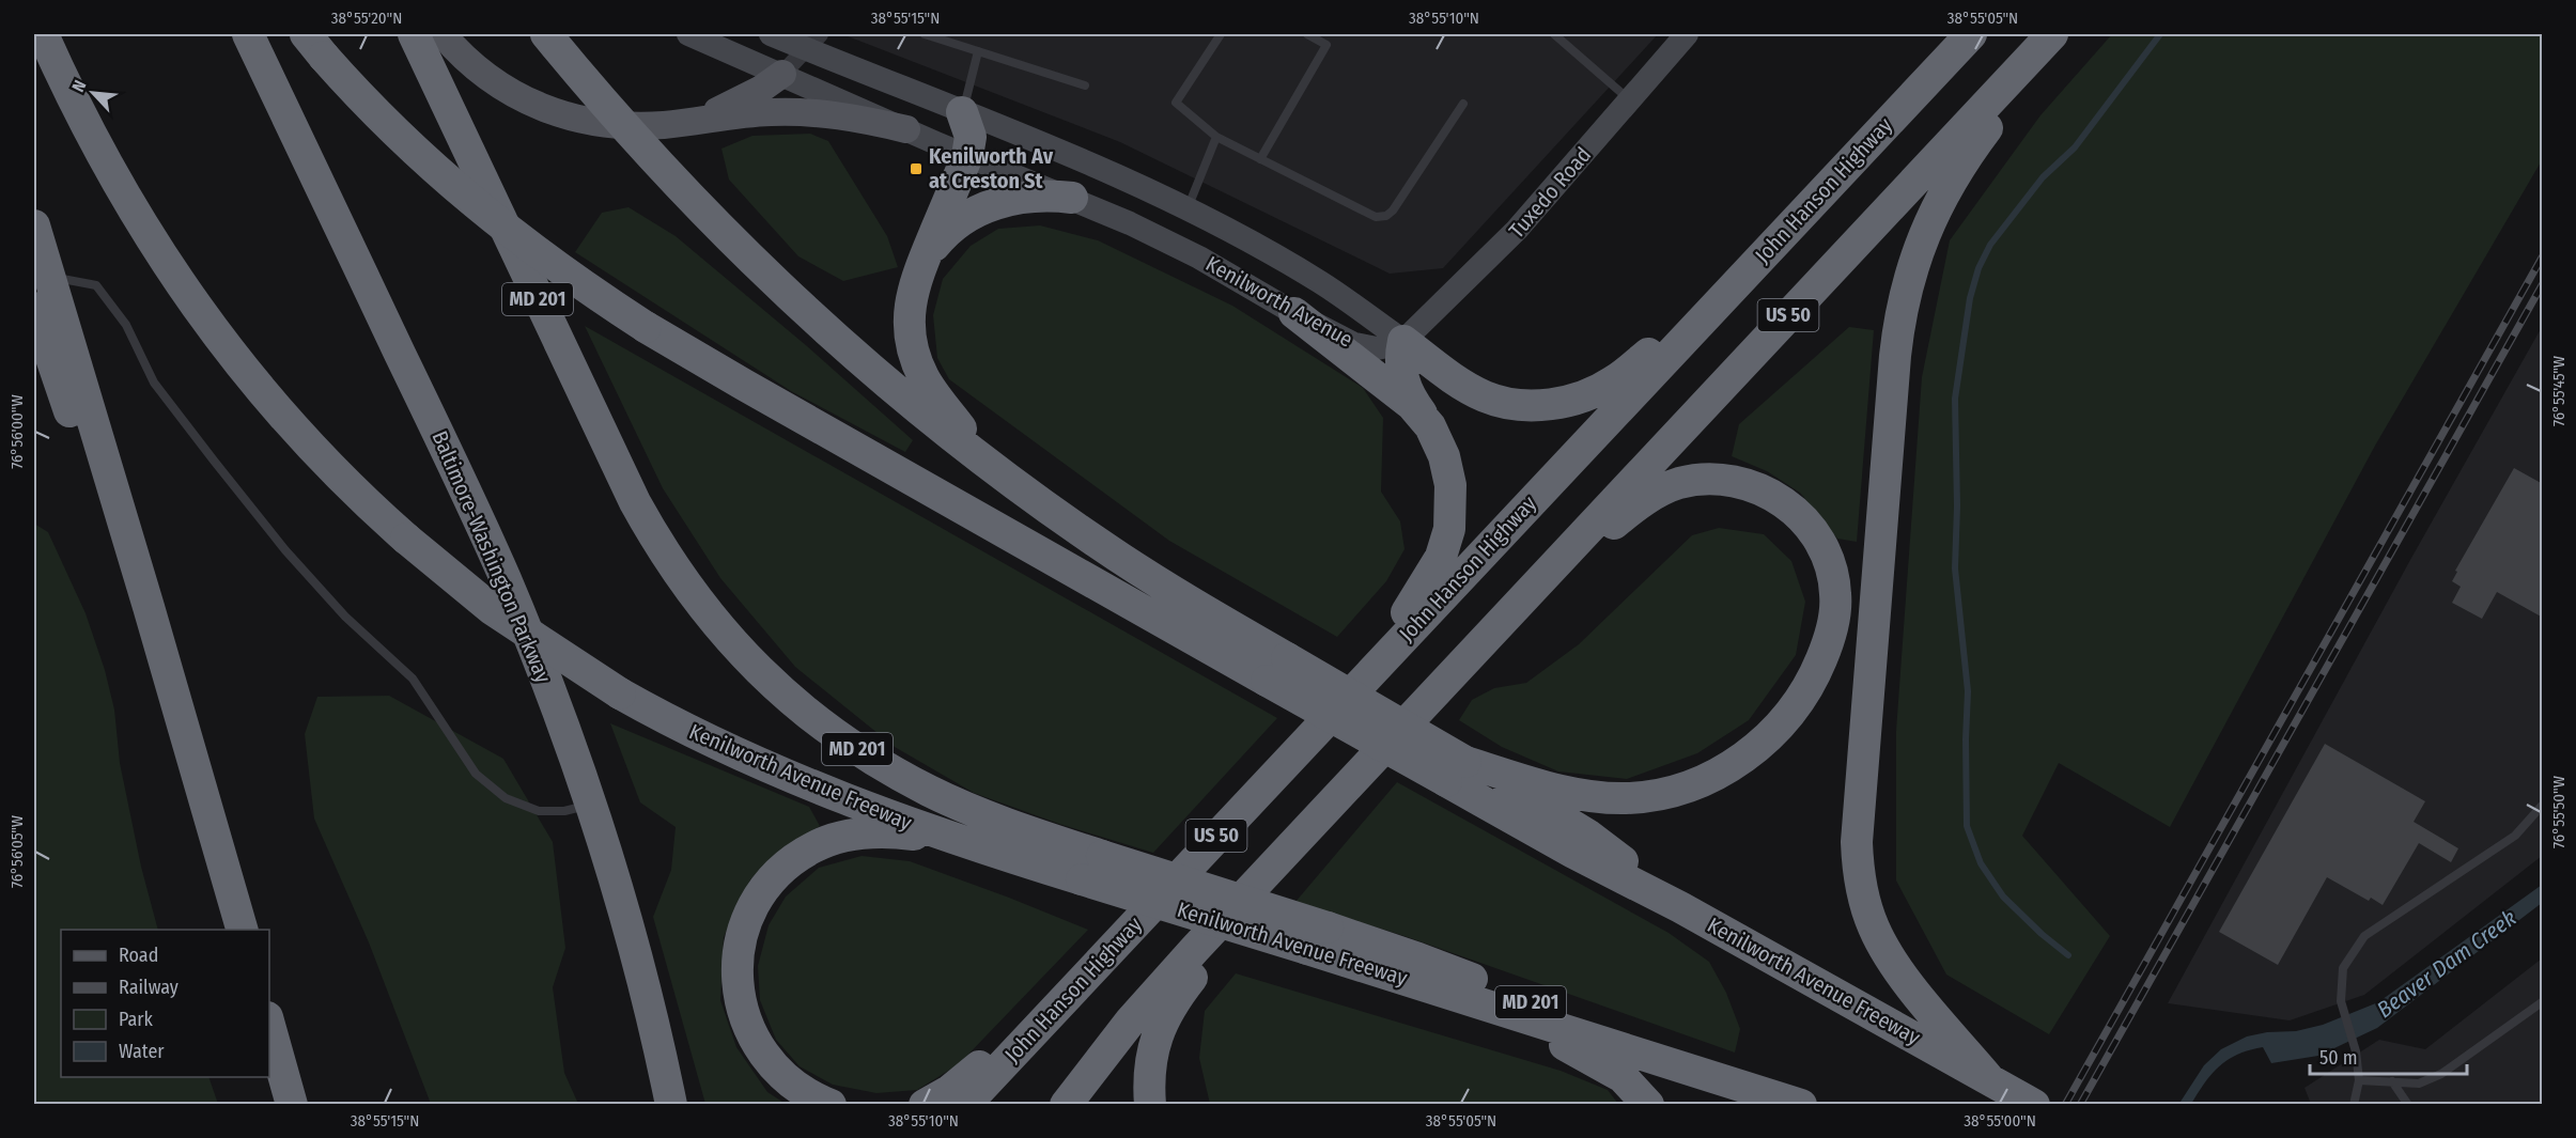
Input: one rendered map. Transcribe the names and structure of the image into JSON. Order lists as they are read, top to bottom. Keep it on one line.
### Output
{"streets":{"highway":["John Hanson Highway","MD 201","US 50","Baltimore-Washington Parkway","Kenilworth Avenue Freeway"],"main road":["Tuxedo Road","Kenilworth Avenue"]},"crossings":[["Tuxedo Road","Kenilworth Avenue"],["MD 201","Kenilworth Avenue Freeway"]],"water":["Beaver Dam Creek"],"places":{"transit":["Kenilworth Av at Creston St"]},"legend":["Road","Railway","Park","Water"],"scale_bar":"50 m","north":"top left","coordinates":["38°55'20\"N","38°55'15\"N","38°55'10\"N","38°55'05\"N","76°55'45\"W","76°56'00\"W","76°55'50\"W","76°56'05\"W","38°55'00\"N"]}
